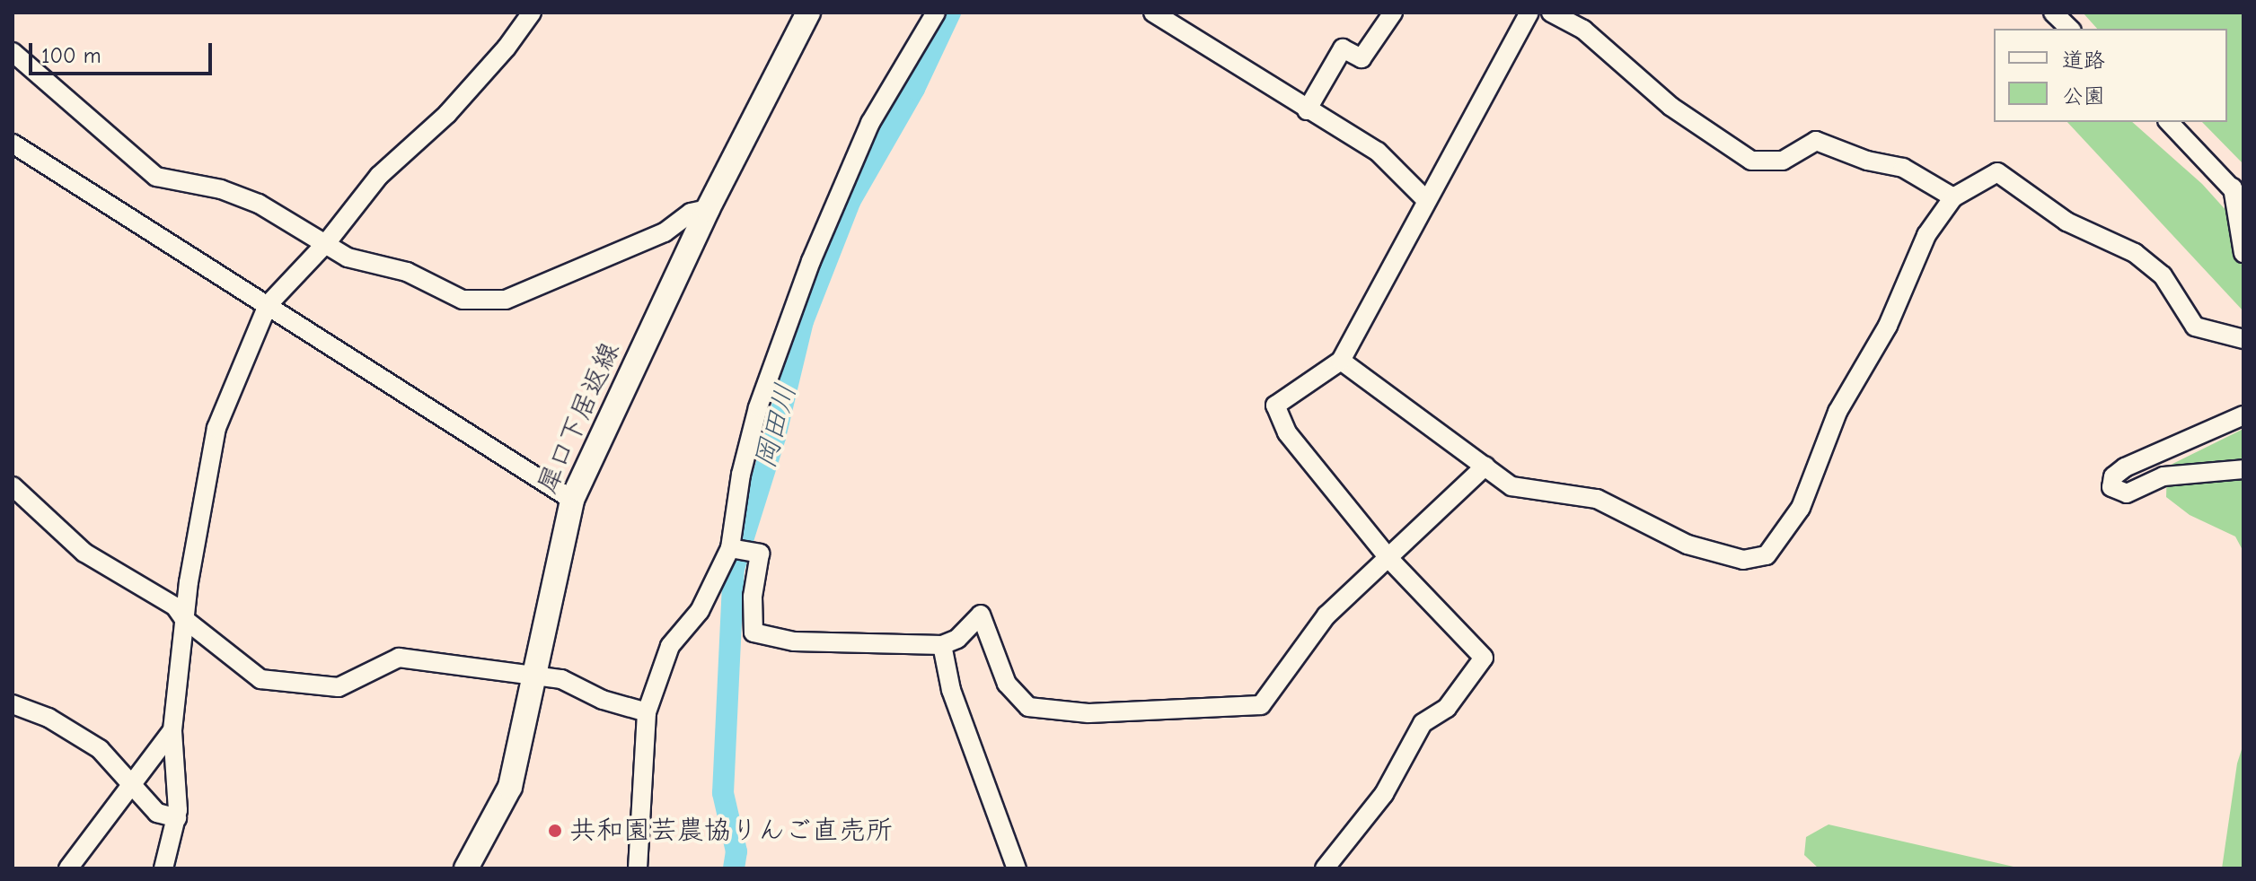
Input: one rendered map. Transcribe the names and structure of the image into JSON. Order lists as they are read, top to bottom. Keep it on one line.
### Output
{"streets":{"main road":["犀口下居返線"]},"water":["岡田川"],"places":["共和園芸農協りんご直売所"],"legend":["道路","公園"],"scale_bar":"100 m"}
